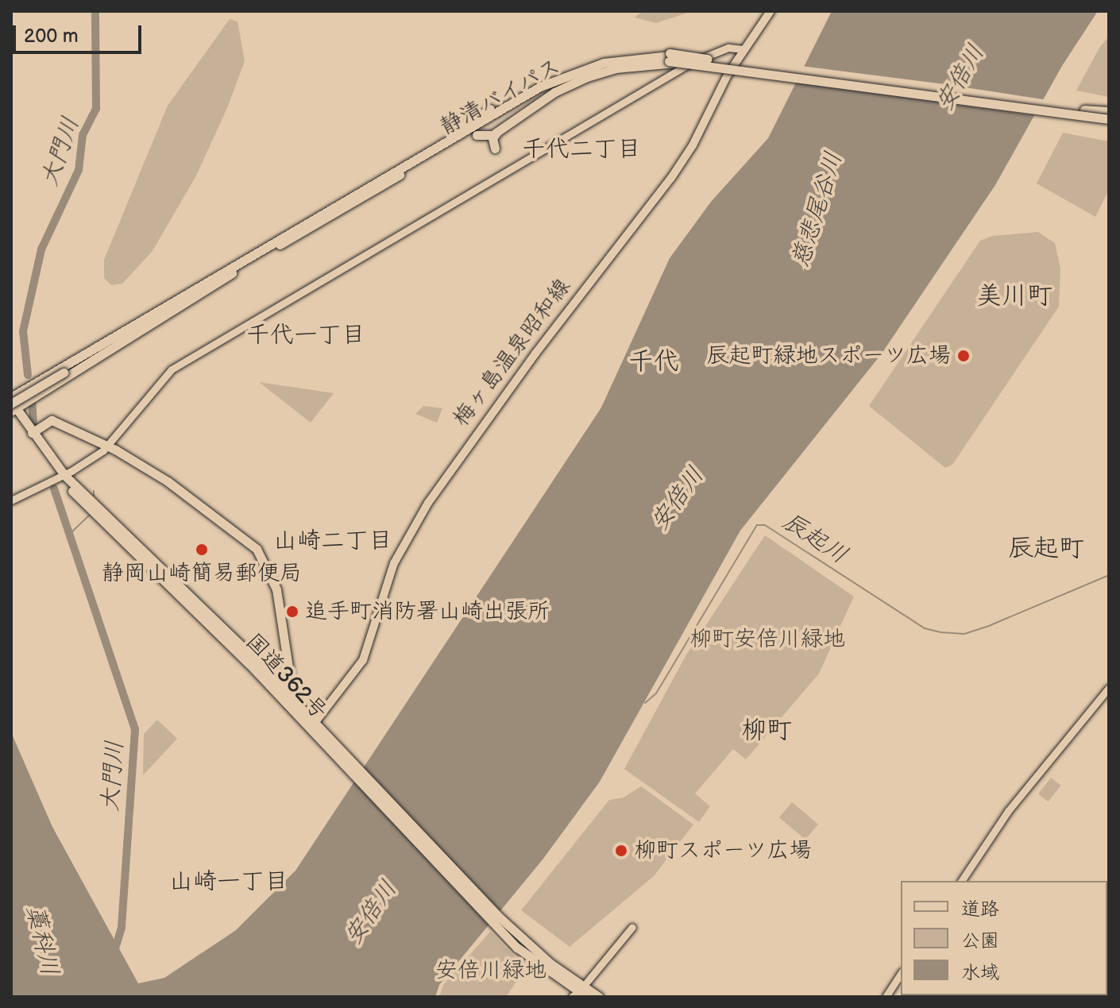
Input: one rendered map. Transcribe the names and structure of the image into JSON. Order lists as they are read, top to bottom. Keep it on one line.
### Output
{"streets":{"highway":["静清バイパス","国道362号"],"main road":["梅ヶ島温泉昭和線"]},"crossings":[["静清バイパス","国道362号"],["梅ヶ島温泉昭和線","国道362号"]],"districts":["千代二丁目","美川町","千代一丁目","千代","山崎二丁目","辰起町","柳町","山崎一丁目"],"water":["安倍川","大門川","慈悲尾谷川","辰起川","藁科川"],"parks":["柳町安倍川緑地","安倍川緑地"],"places":["辰起町緑地スポーツ広場","静岡山崎簡易郵便局","追手町消防署山崎出張所","柳町スポーツ広場"],"legend":["道路","公園","水域"],"scale_bar":"200 m"}
